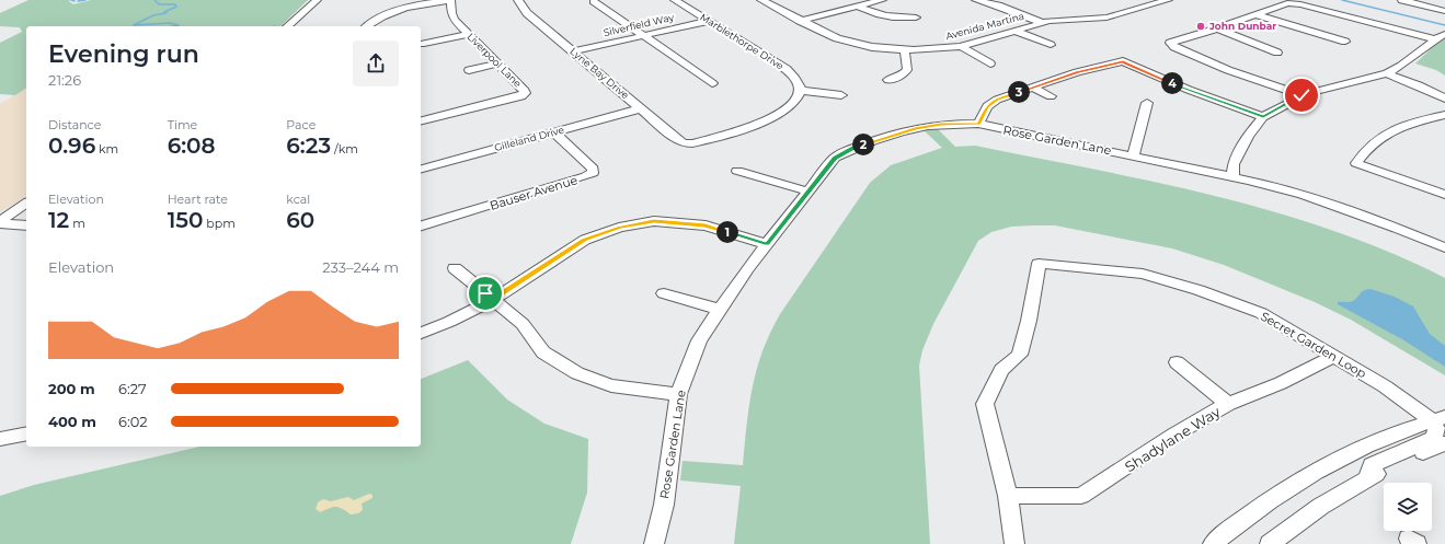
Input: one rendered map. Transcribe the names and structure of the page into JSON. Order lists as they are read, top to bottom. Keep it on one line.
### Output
{"streets":{"street":["Silverfield Way","Avenida Martina","Marblethorpe Drive","Liverpool Lane","Lyne Bay Drive","Gilleland Drive","Rose Garden Lane","Bauser Avenue","Secret Garden Loop","Shadylane Way"]},"crossings":[["Silverfield Way","Marblethorpe Drive"],["Silverfield Way","Lyne Bay Drive"],["Marblethorpe Drive","Lyne Bay Drive"],["Lyne Bay Drive","Gilleland Drive"],["Gilleland Drive","Bauser Avenue"],["Secret Garden Loop","Shadylane Way"]],"places":["John Dunbar"],"page":{"heading":["Evening run","21:26"],"pins":["4","3","2","1"],"stats":[["Distance","0.96 km"],["Time","6:08"],["Pace","6:23 /km"],["Elevation","12 m"],["Heart rate","150 bpm"],["kcal","60"]],"chart":["Elevation","233–244 m"],"list":[{"name":"200 m","note":"6:27"},{"name":"400 m","note":"6:02"}]}}
